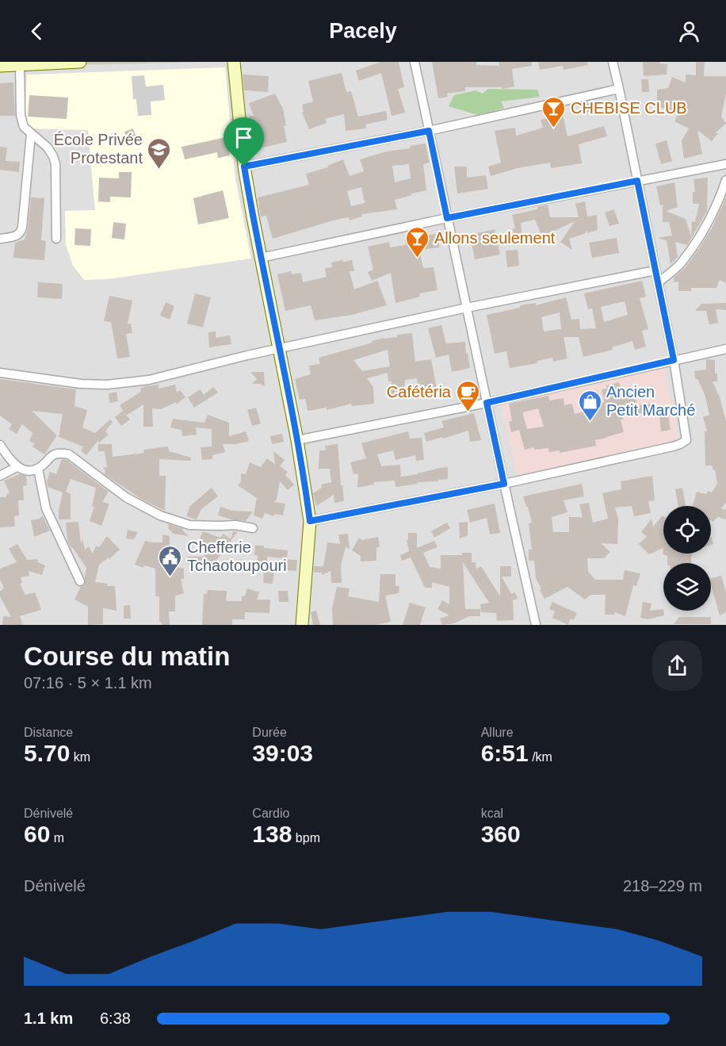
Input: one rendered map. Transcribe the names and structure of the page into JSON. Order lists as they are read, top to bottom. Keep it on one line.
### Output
{"places":{"bar":["CHEBISE CLUB","Allons seulement"],"school or university":["École Privée Protestant"],"cafe":["Cafétéria"],"shop":["Ancien Petit Marché"],"public building":["Chefferie Tchaotoupouri"]},"page":{"header":"Pacely","heading":["Course du matin","07:16 · 5 × 1.1 km"],"stats":[["Distance","5.70 km"],["Durée","39:03"],["Allure","6:51 /km"],["Dénivelé","60 m"],["Cardio","138 bpm"],["kcal","360"]],"chart":["Dénivelé","218–229 m"],"list":[{"name":"1.1 km","note":"6:38"}]}}
